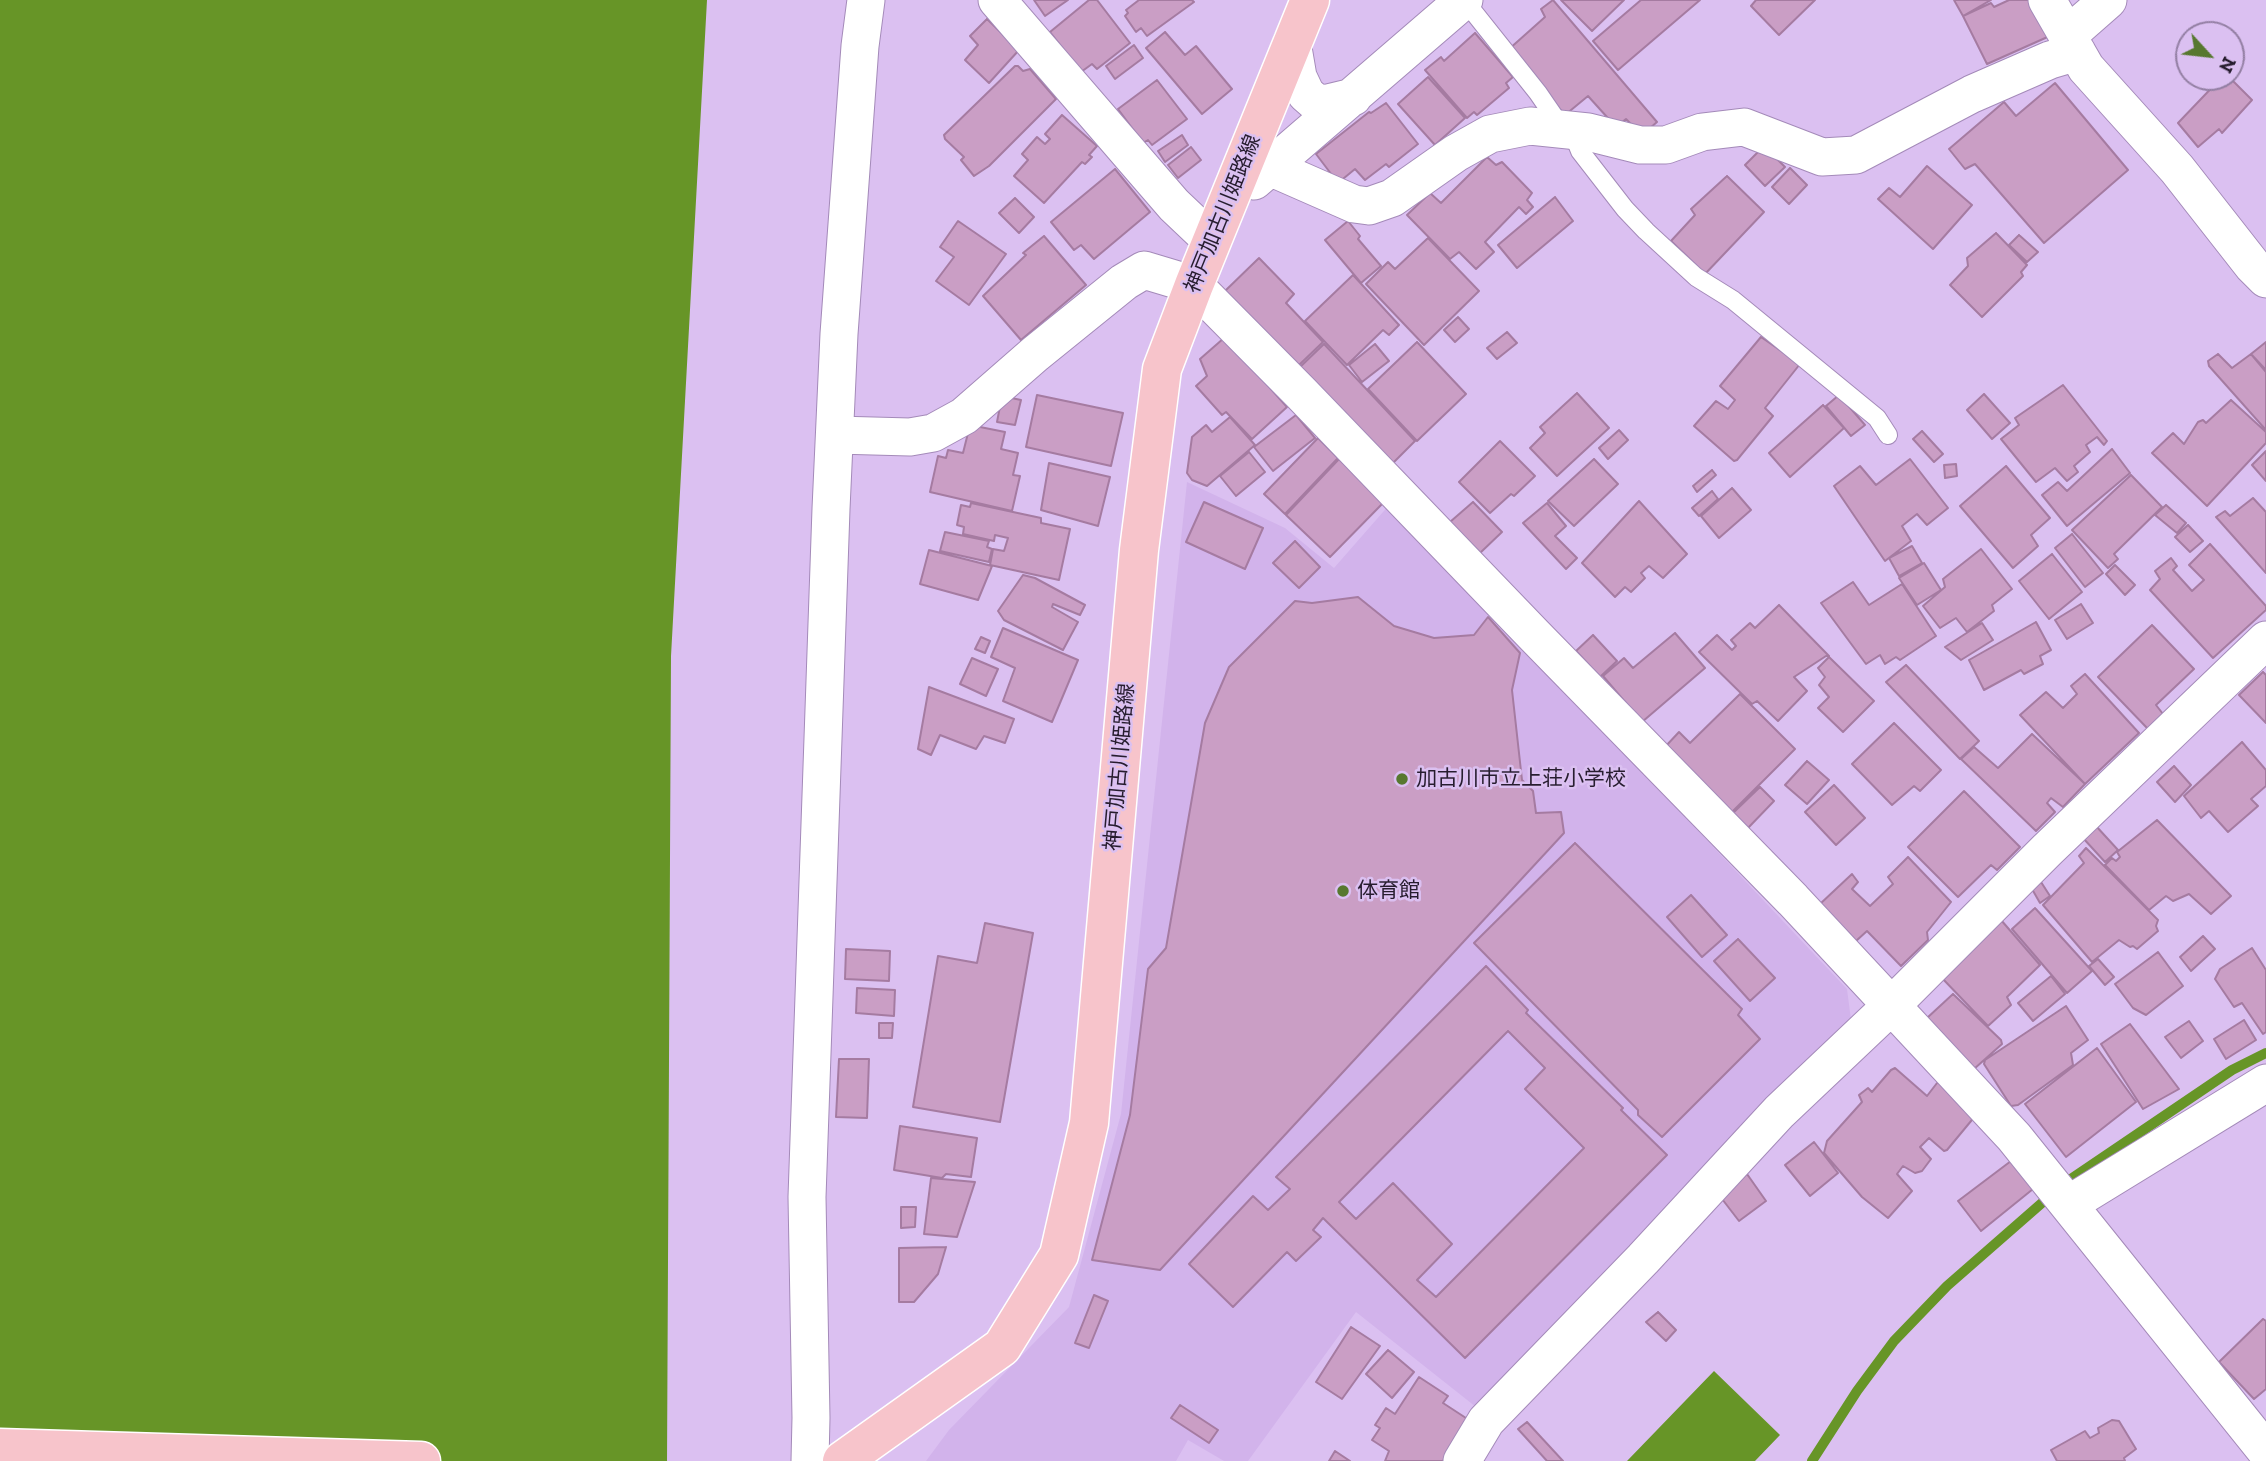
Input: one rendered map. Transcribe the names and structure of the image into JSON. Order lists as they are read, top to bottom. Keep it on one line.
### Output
{"streets":{"main road":["神戸加古川姫路線"]},"places":["加古川市立上荘小学校","体育館"],"north":"bottom right"}
